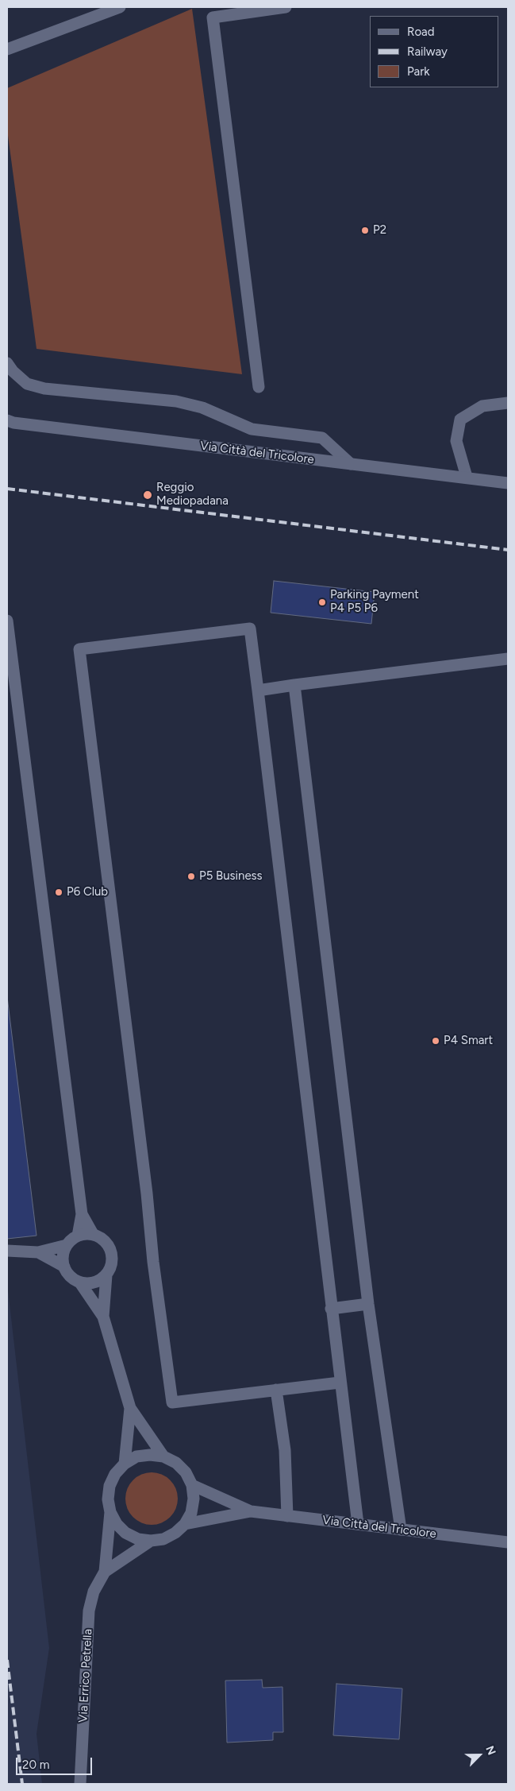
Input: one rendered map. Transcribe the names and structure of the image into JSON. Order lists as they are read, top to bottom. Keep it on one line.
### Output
{"streets":{"street":["Via Città del Tricolore","Via Errico Petrella"]},"places":["P2","Reggio Mediopadana","Parking Payment P4 P5 P6","P5 Business","P6 Club","P4 Smart"],"legend":["Road","Railway","Park"],"scale_bar":"20 m","north":"top right"}
